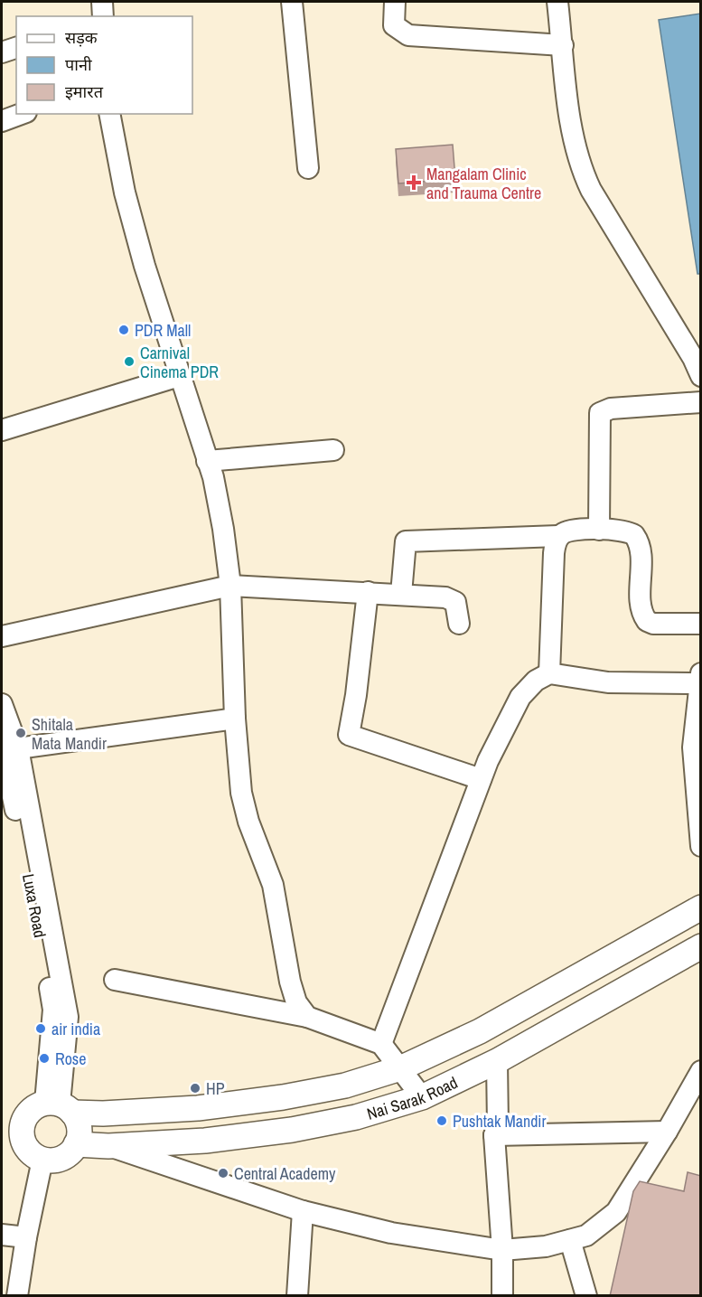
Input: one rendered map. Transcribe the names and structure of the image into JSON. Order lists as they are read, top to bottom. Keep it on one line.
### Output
{"streets":{"main road":["Nai Sarak Road"],"street":["Luxa Road"]},"crossings":[["Luxa Road","Nai Sarak Road"]],"places":{"health":["Mangalam Clinic and Trauma Centre"],"other":["PDR Mall","Carnival Cinema PDR","Shitala Mata Mandir","air india","Rose","HP","Pushtak Mandir","Central Academy"]},"legend":["सड़क","पानी","इमारत"]}
